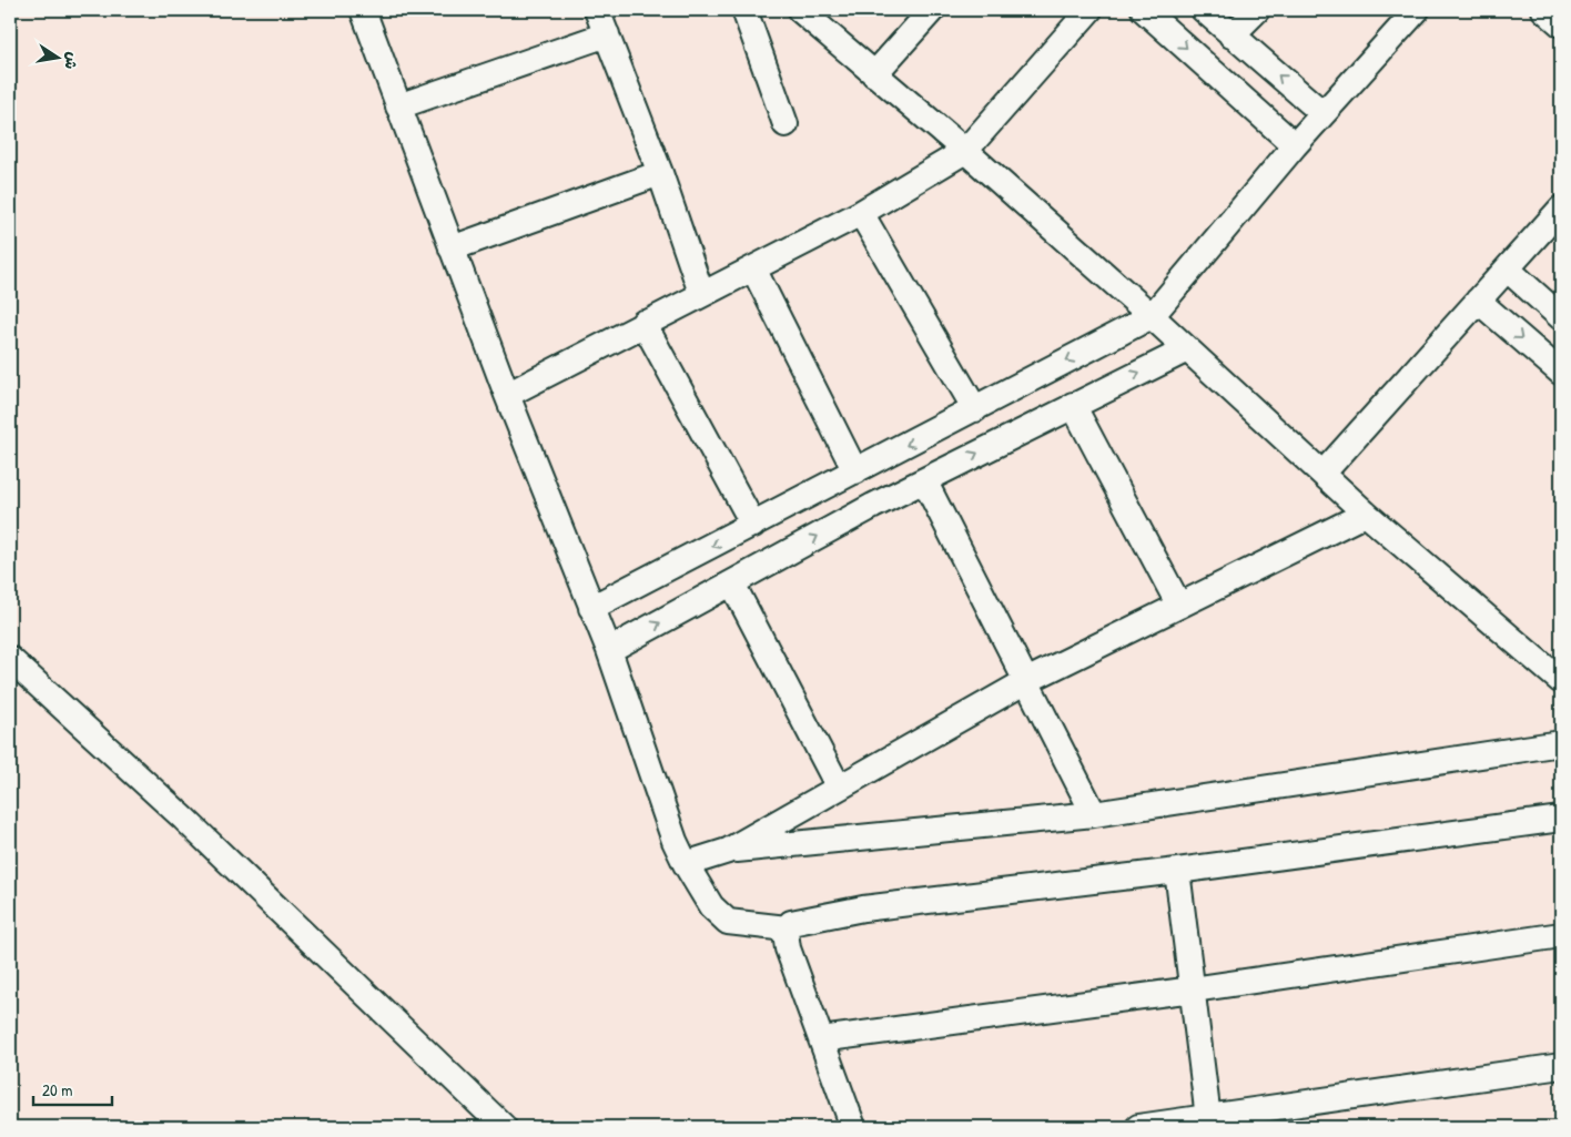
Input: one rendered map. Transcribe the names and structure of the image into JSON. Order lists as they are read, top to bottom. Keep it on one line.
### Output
{"scale_bar":"20 m","north":"right"}
